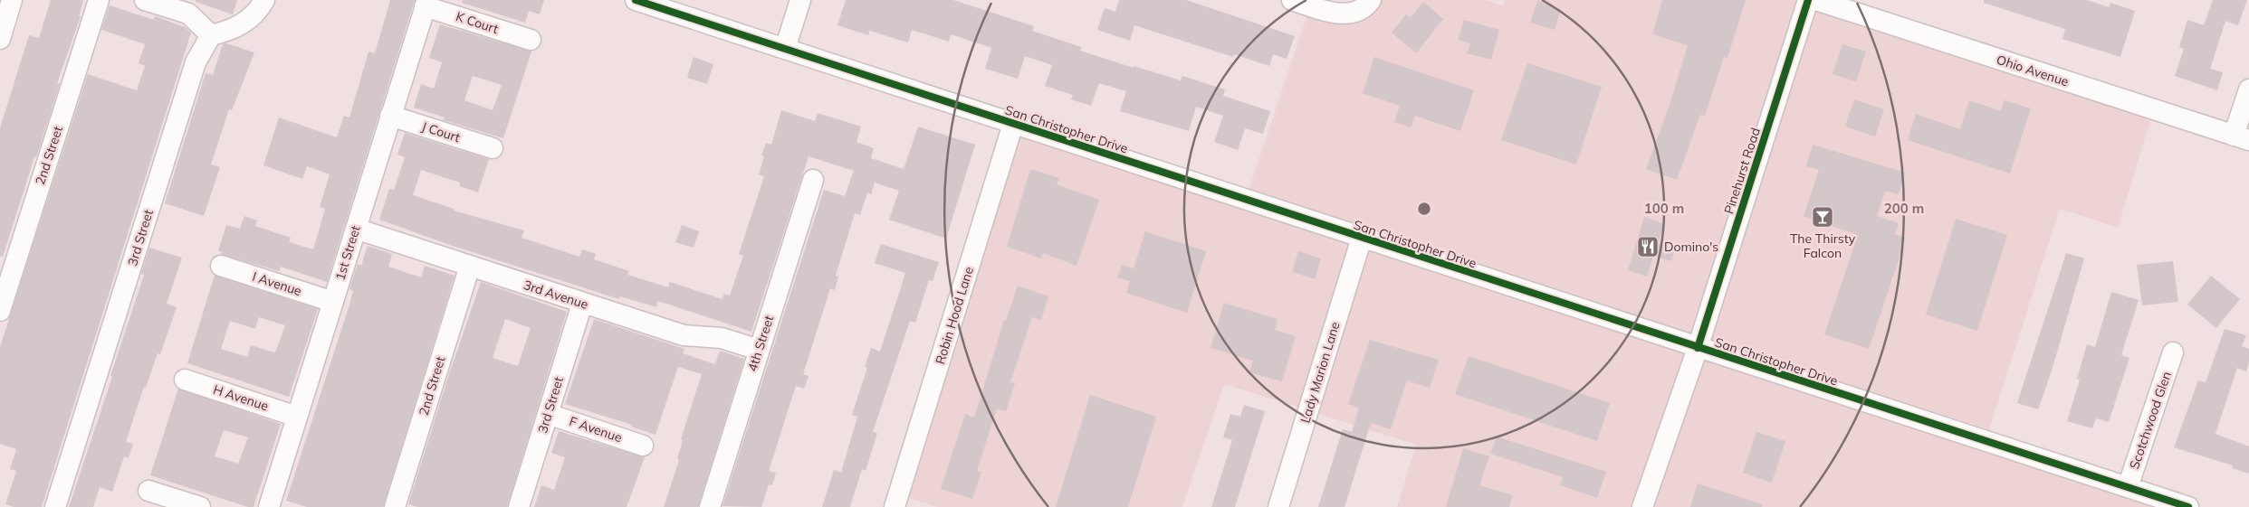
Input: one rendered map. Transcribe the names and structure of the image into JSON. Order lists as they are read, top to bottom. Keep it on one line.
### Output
{"streets":{"street":["K Court","Ohio Avenue","San Christopher Drive","J Court","2nd Street","Pinehurst Road","3rd Street","1st Street","I Avenue","3rd Avenue","Robin Hood Lane","4th Street","Lady Marion Lane","H Avenue","Scotchwood Glen","F Avenue"]},"crossings":[["K Court","1st Street"],["San Christopher Drive","Pinehurst Road"],["San Christopher Drive","Robin Hood Lane"],["San Christopher Drive","Lady Marion Lane"],["San Christopher Drive","Scotchwood Glen"],["J Court","1st Street"],["2nd Street","3rd Avenue"],["3rd Street","3rd Avenue"],["3rd Street","F Avenue"],["1st Street","I Avenue"],["1st Street","3rd Avenue"],["1st Street","H Avenue"],["3rd Avenue","4th Street"]],"places":{"bar":["The Thirsty Falcon"],"restaurant":["Domino's"]},"rings":["100 m","200 m"]}
